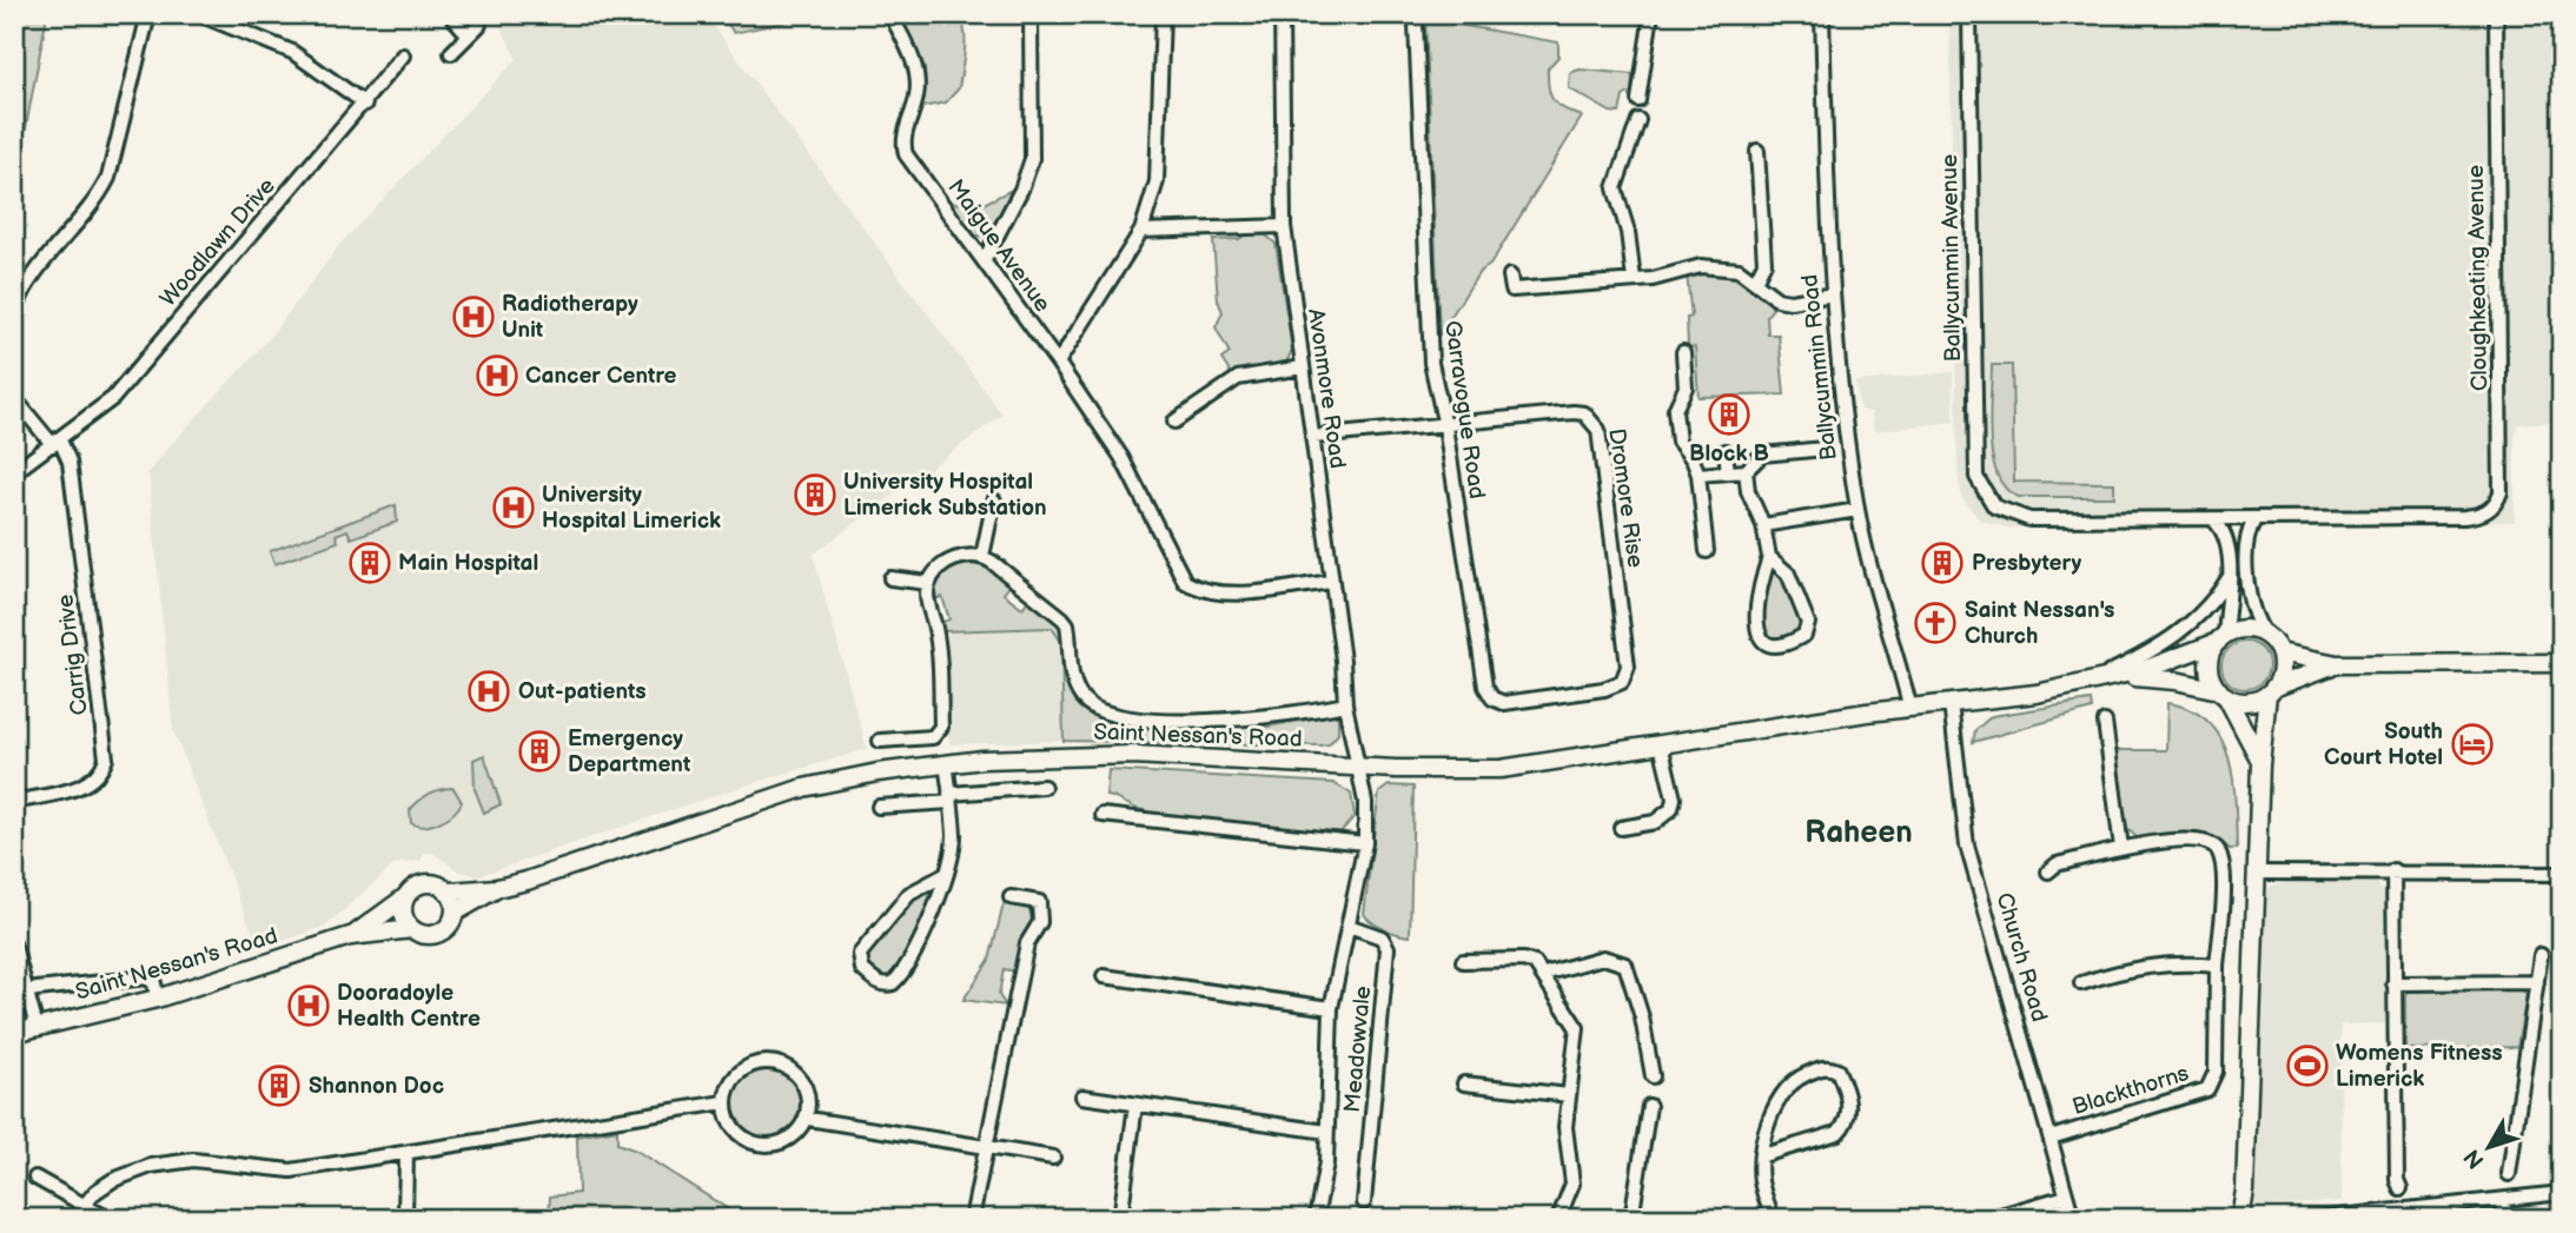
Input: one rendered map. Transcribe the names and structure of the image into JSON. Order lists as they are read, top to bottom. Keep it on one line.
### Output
{"streets":{"main road":["Saint Nessan's Road"],"street":["Woodlawn Drive","Maigue Avenue","Ballycummin Avenue","Cloughkeating Avenue","Ballycummin Road","Avonmore Road","Garravogue Road","Dromore Rise","Carrig Drive","Church Road","Meadowvale","Blackthorns"]},"crossings":[["Woodlawn Drive","Carrig Drive"],["Maigue Avenue","Avonmore Road"],["Ballycummin Road","Saint Nessan's Road"],["Avonmore Road","Dromore Rise"],["Avonmore Road","Saint Nessan's Road"],["Avonmore Road","Meadowvale"],["Garravogue Road","Dromore Rise"],["Saint Nessan's Road","Church Road"],["Saint Nessan's Road","Meadowvale"],["Church Road","Blackthorns"]],"districts":["Raheen"],"places":{"hospital":["Radiotherapy Unit","Cancer Centre","University Hospital Limerick","Out-patients","Dooradoyle Health Centre"],"building":["Block B","University Hospital Limerick Substation","Main Hospital","Presbytery","Emergency Department","Shannon Doc"],"church":["Saint Nessan's Church"],"hotel":["South Court Hotel"],"sports":["Womens Fitness Limerick"]},"north":"bottom left"}
